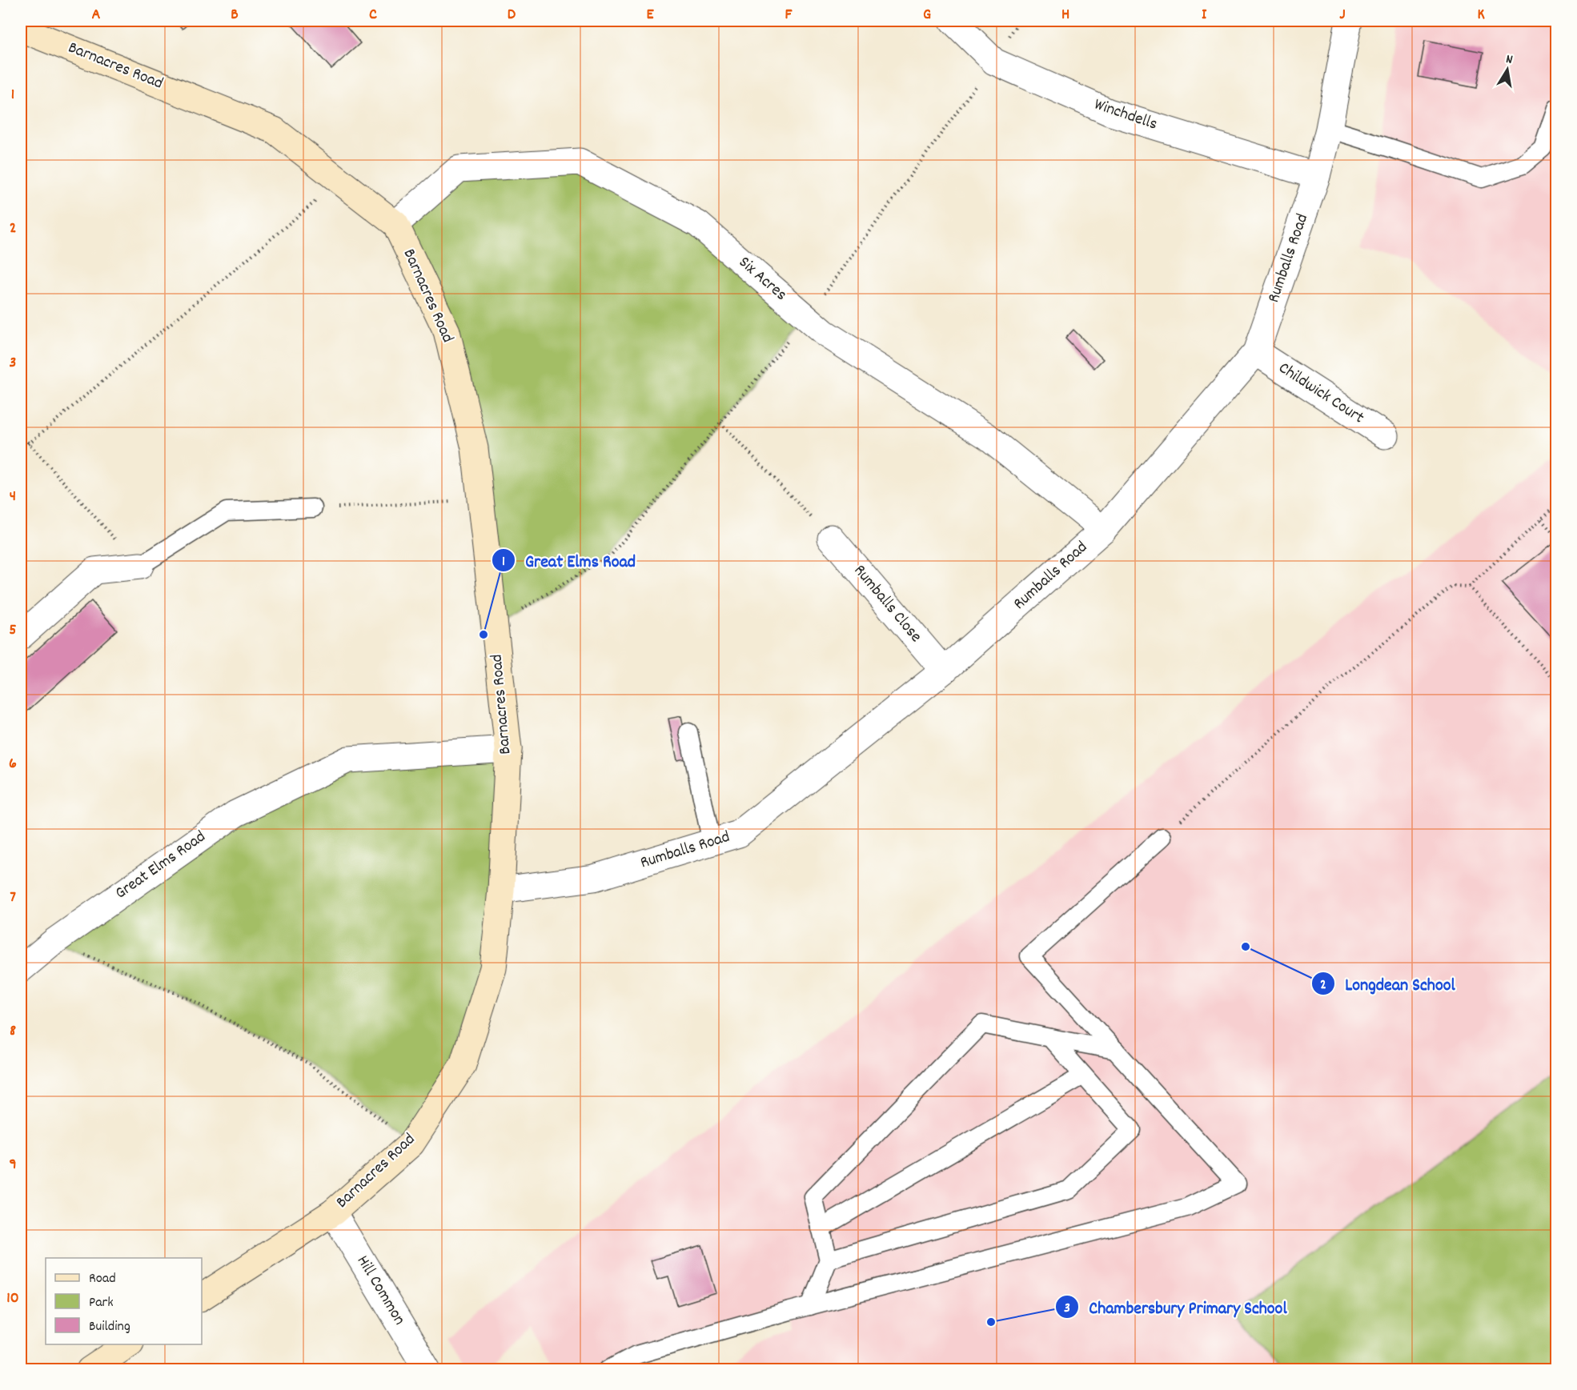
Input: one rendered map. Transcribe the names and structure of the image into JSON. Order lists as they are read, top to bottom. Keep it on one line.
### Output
{"streets":{"street":["Barnacres Road","Winchdells","Rumballs Road","Six Acres","Childwick Court","Rumballs Close","Great Elms Road","Hill Common"]},"crossings":[["Barnacres Road","Rumballs Road"],["Barnacres Road","Six Acres"],["Barnacres Road","Great Elms Road"],["Barnacres Road","Hill Common"],["Winchdells","Rumballs Road"],["Rumballs Road","Six Acres"],["Rumballs Road","Childwick Court"],["Rumballs Road","Rumballs Close"]],"places":["Great Elms Road","Longdean School","Chambersbury Primary School"],"legend":["Road","Park","Building"],"north":"top","grid":{"columns":["A","B","C","D","E","F","G","H","I","J","K"],"rows":["1","2","3","4","5","6","7","8","9","10"]}}
